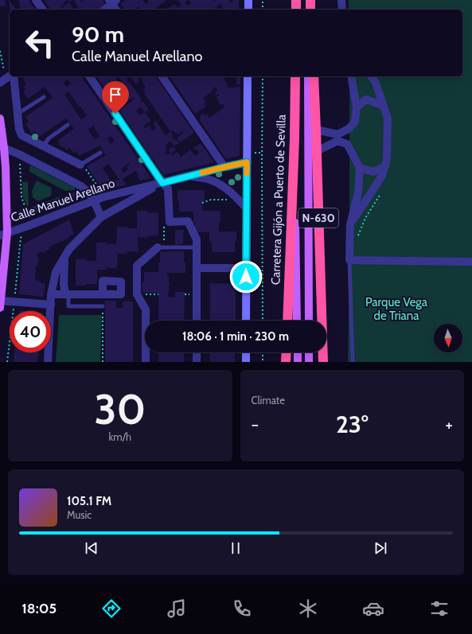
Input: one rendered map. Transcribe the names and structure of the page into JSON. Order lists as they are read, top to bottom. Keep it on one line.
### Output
{"streets":{"highway":["Carretera Gijón a Puerto de Sevilla","N-630"],"street":["Calle Manuel Arellano"]},"parks":["Parque Vega de Triana"],"north":"bottom","page":{"turn":["90 m","Calle Manuel Arellano"],"limit":"40","trip":"18:06 · 1 min · 230 m","tile":[["30","km/h"],"Climate"],"heat":["−","23°","+"],"song":["105.1 FM","Music"],"tabs":"18:05"}}
